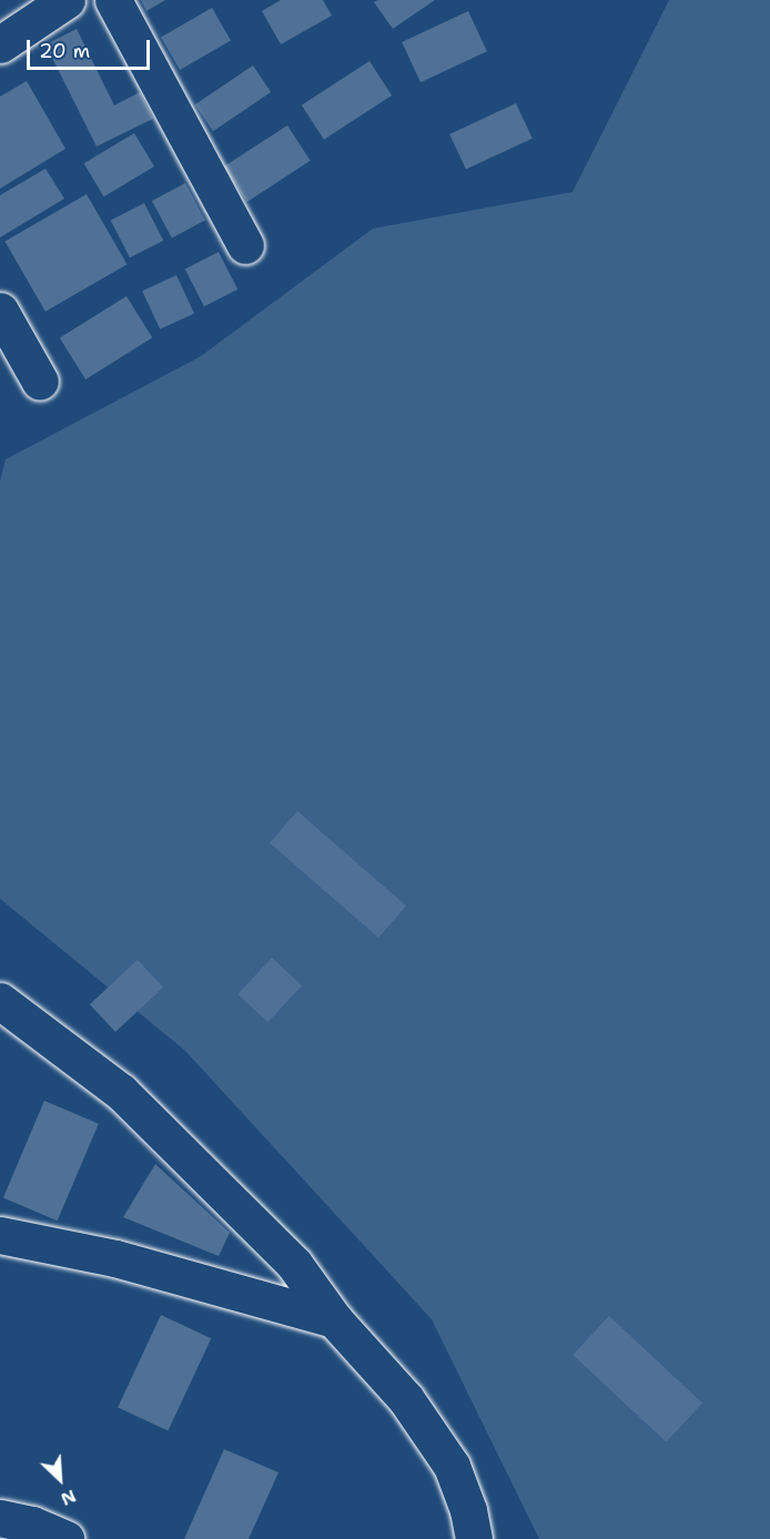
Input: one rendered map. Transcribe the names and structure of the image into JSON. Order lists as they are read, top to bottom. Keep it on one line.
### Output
{"scale_bar":"20 m","north":"bottom right"}
